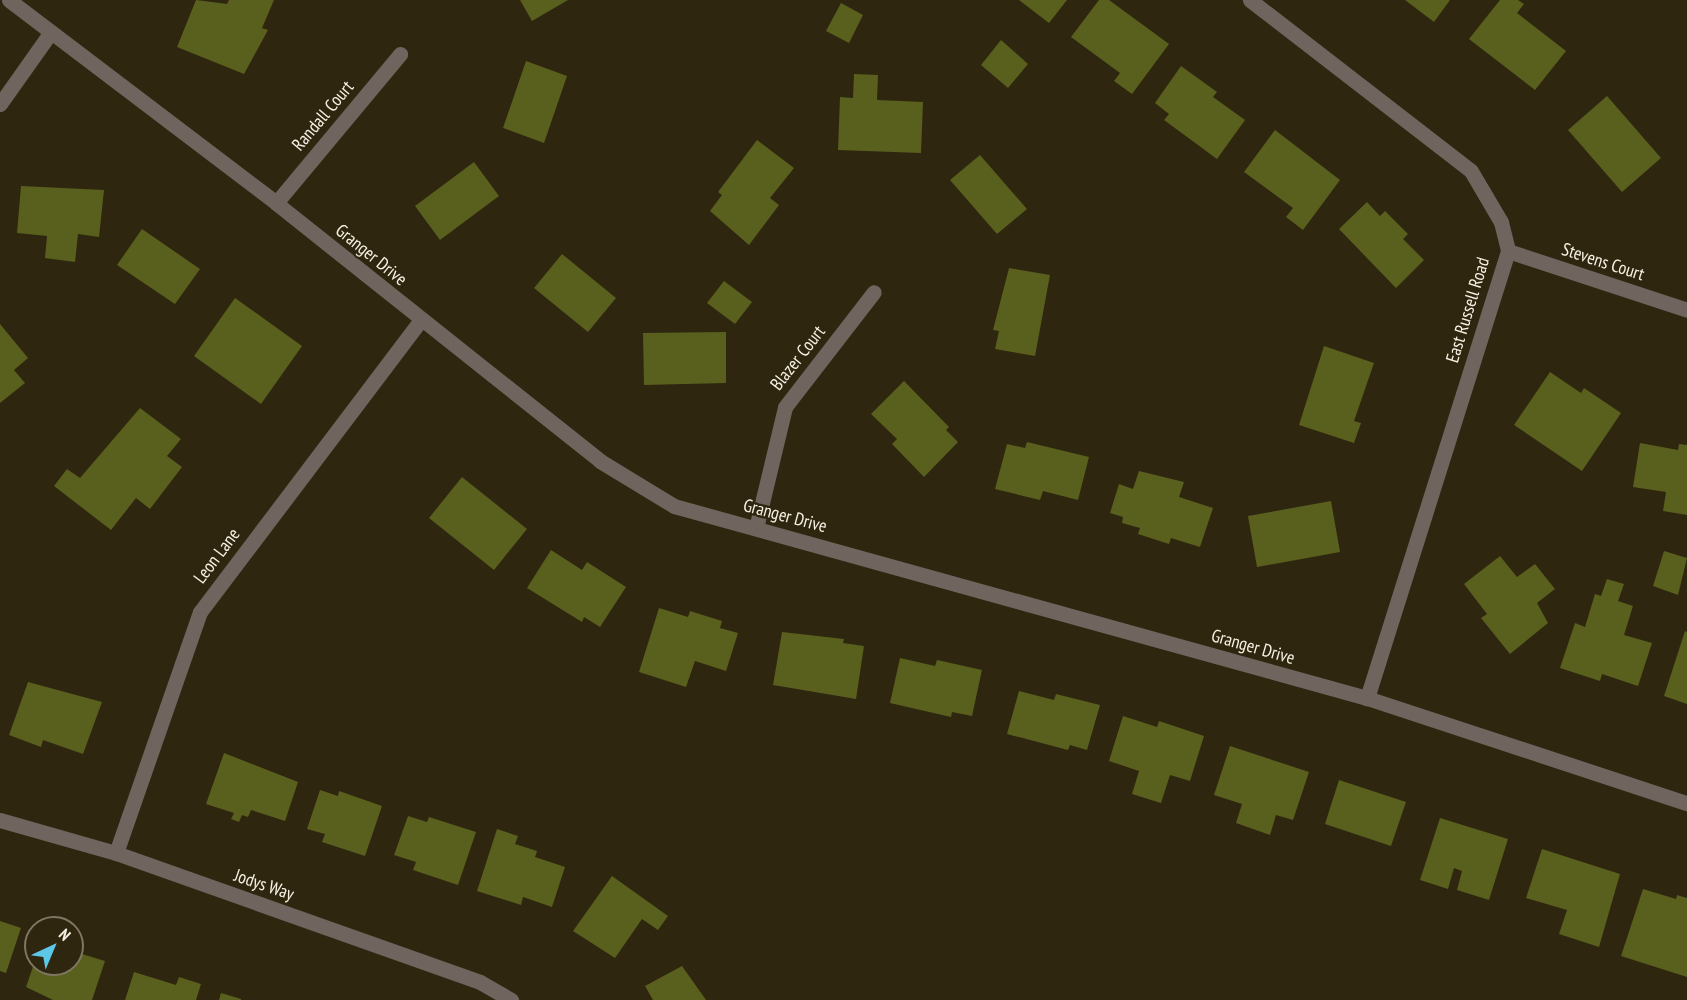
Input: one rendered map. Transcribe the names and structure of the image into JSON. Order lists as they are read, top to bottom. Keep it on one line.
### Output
{"streets":{"street":["Randall Court","Granger Drive","Stevens Court","East Russell Road","Blazer Court","Leon Lane","Jodys Way"]},"crossings":[["Randall Court","Granger Drive"],["Granger Drive","East Russell Road"],["Granger Drive","Blazer Court"],["Granger Drive","Leon Lane"],["Stevens Court","East Russell Road"],["Leon Lane","Jodys Way"]],"north":"top right"}
